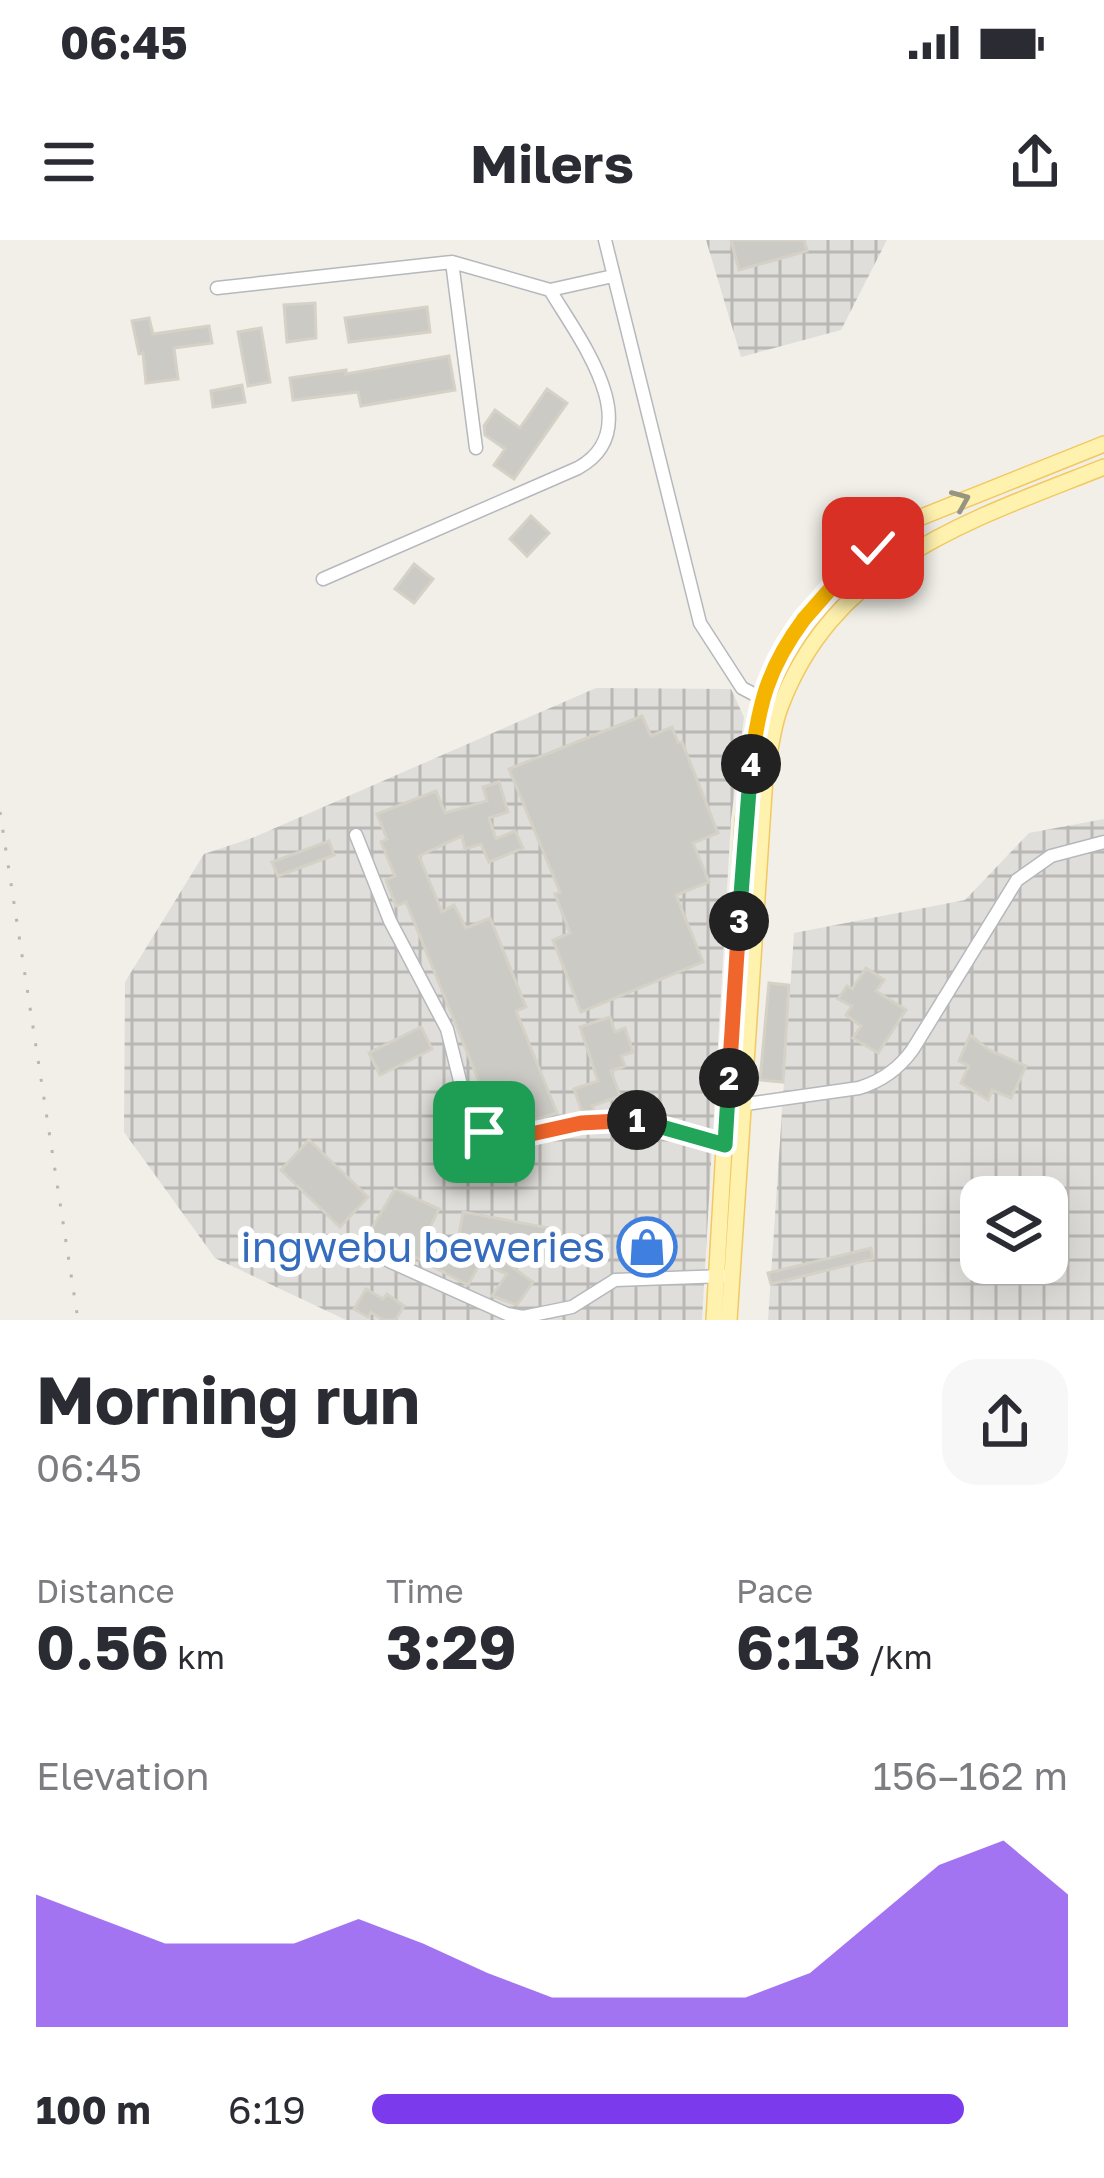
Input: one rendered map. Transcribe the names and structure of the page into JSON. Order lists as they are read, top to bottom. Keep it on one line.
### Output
{"places":{"shop":["ingwebu beweries"]},"page":{"status":"06:45","header":"Milers","pins":["4","3","2","1"],"heading":["Morning run","06:45"],"stats":[["Distance","0.56 km"],["Time","3:29"],["Pace","6:13 /km"]],"chart":["Elevation","156–162 m"],"list":[{"name":"100 m","note":"6:19"}]}}
